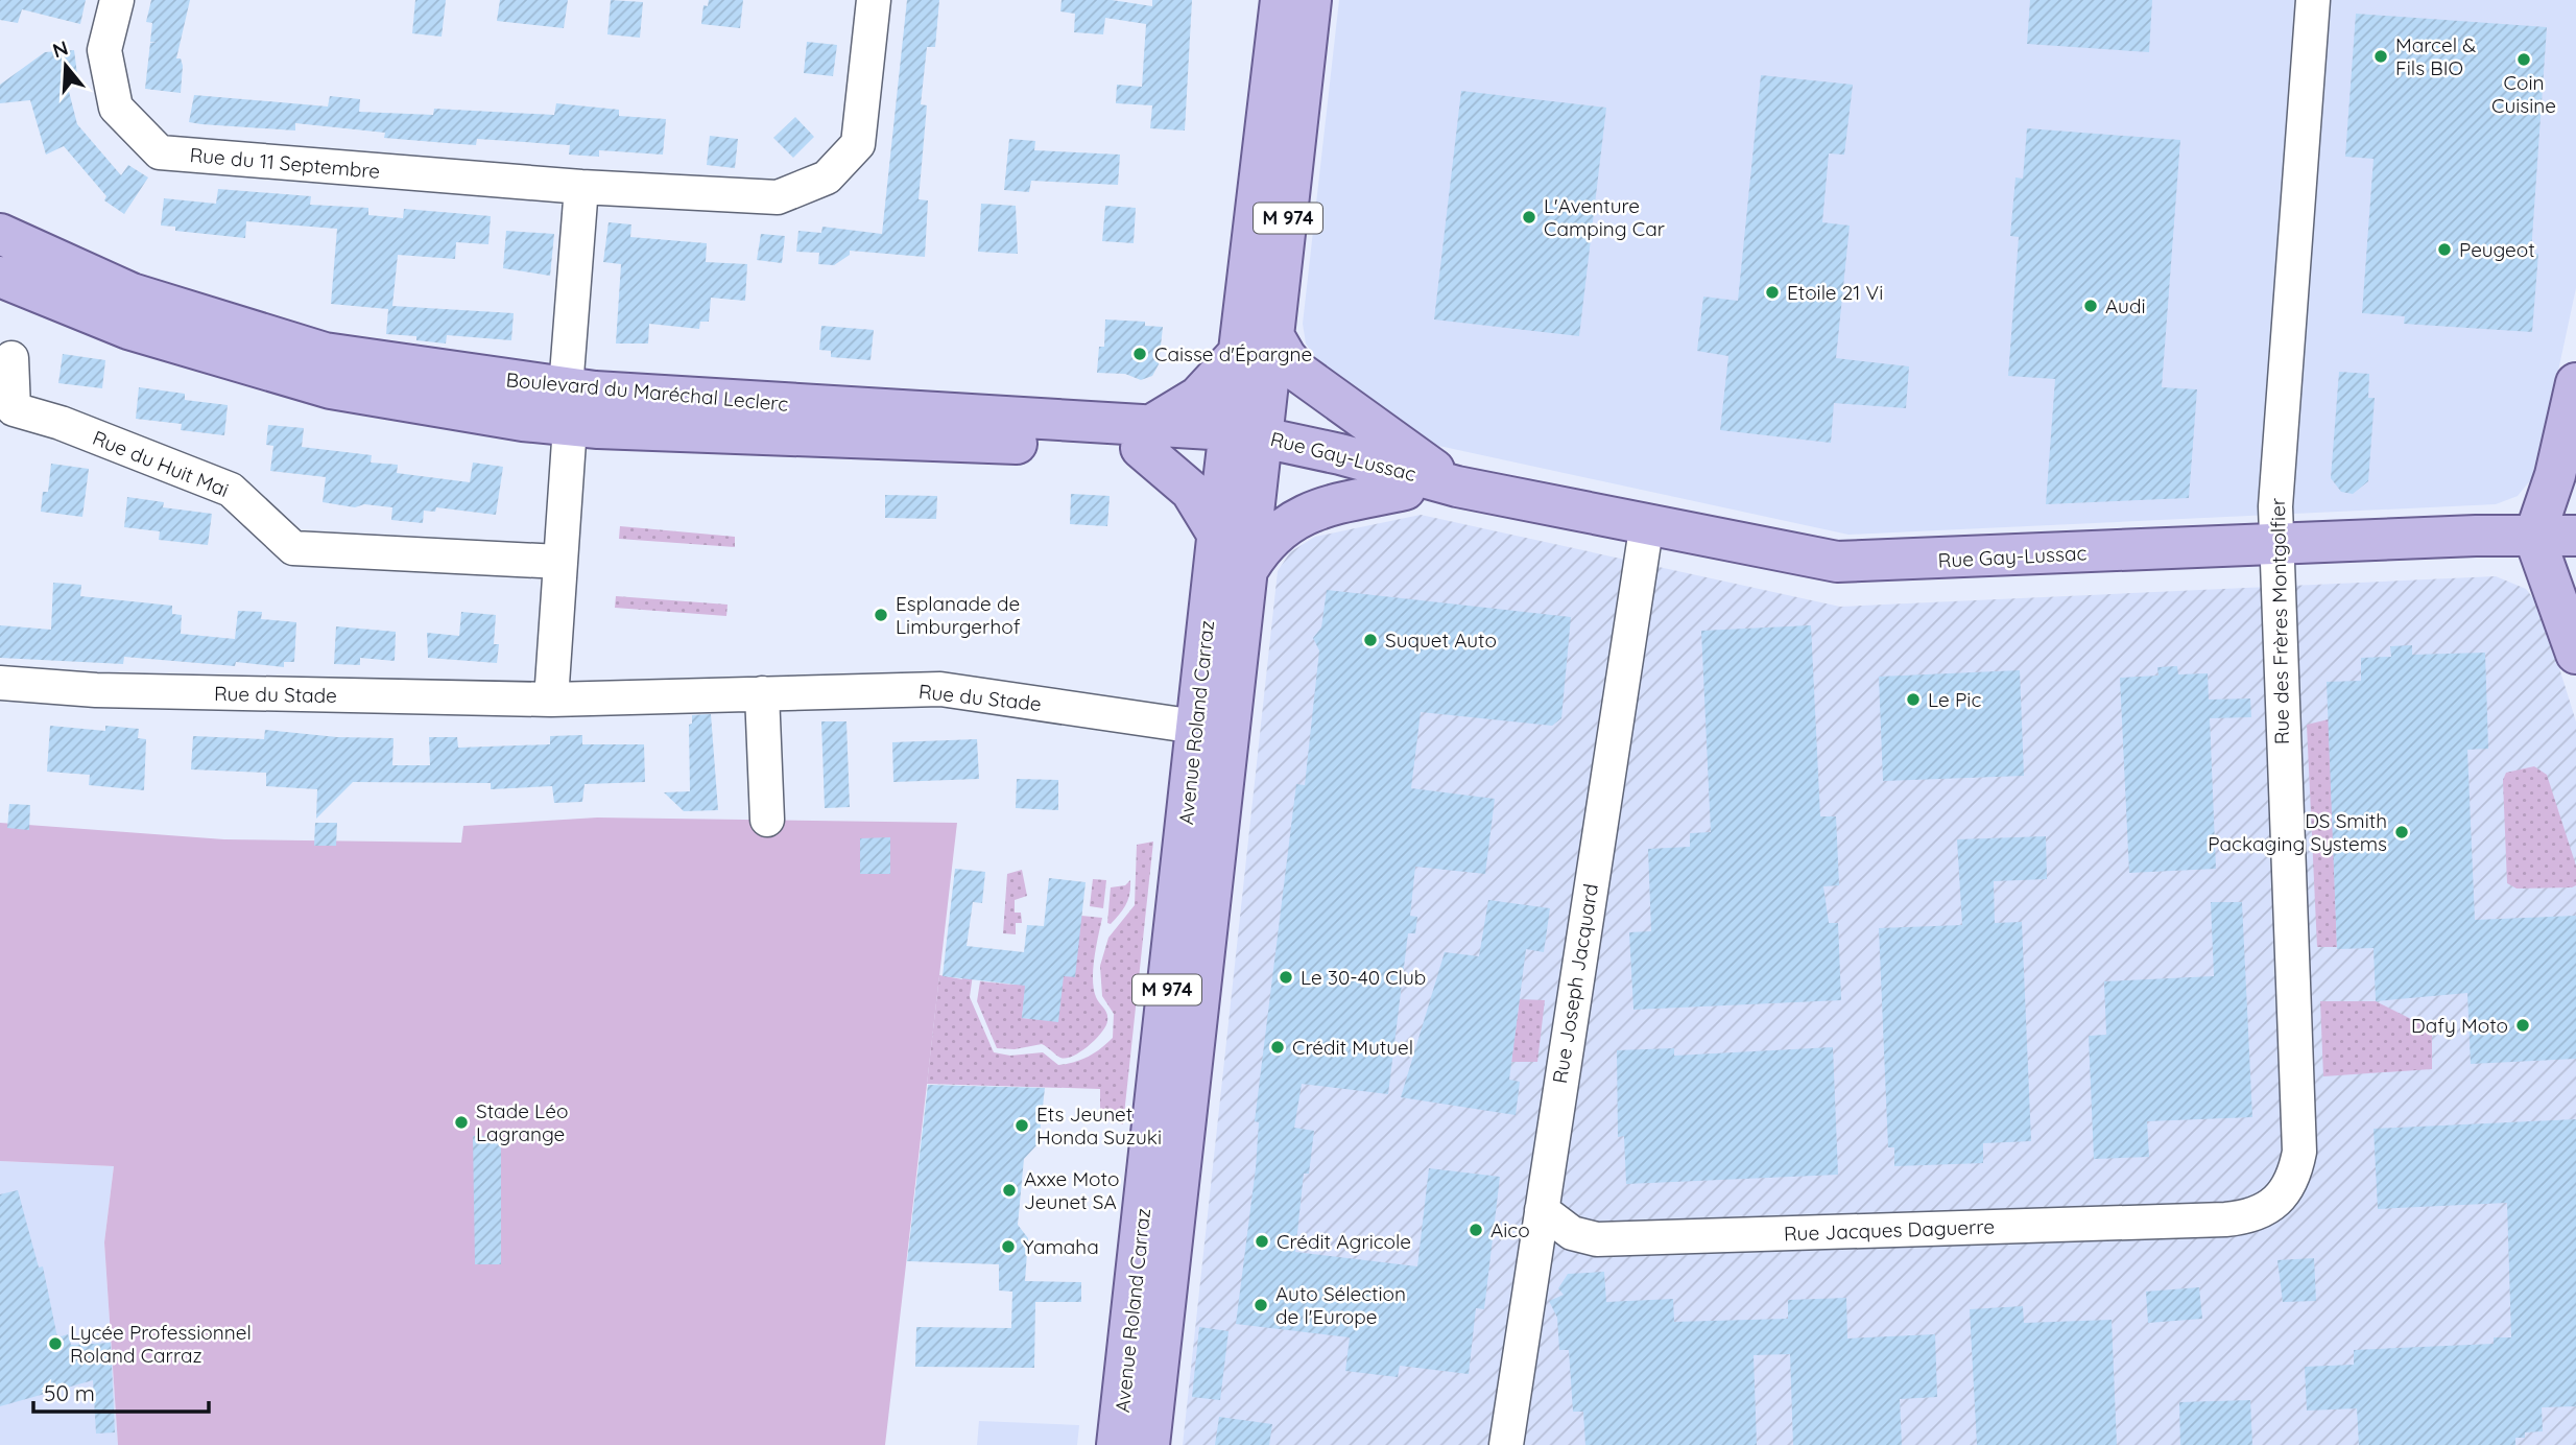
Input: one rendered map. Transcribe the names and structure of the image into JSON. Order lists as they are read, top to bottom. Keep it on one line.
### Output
{"streets":{"main road":["M 974","Boulevard du Maréchal Leclerc","Rue Gay-Lussac","Avenue Roland Carraz"],"street":["Rue du 11 Septembre","Rue du Huit Mai","Rue des Frères Montgolfier","Rue du Stade","Rue Joseph Jacquard","Rue Jacques Daguerre"]},"crossings":[["Boulevard du Maréchal Leclerc","Rue Gay-Lussac"],["Boulevard du Maréchal Leclerc","Avenue Roland Carraz"],["Rue Gay-Lussac","Rue des Frères Montgolfier"],["Rue Gay-Lussac","Avenue Roland Carraz"],["Rue Gay-Lussac","Rue Joseph Jacquard"],["Rue des Frères Montgolfier","Rue Jacques Daguerre"],["Rue du Stade","Avenue Roland Carraz"],["Rue Joseph Jacquard","Rue Jacques Daguerre"]],"places":["Marcel & Fils BIO","Coin Cuisine","L'Aventure Camping Car","Peugeot","Etoile 21 Vi","Audi","Caisse d'Épargne","Esplanade de Limburgerhof","Suquet Auto","Le Pic","DS Smith Packaging Systems","Le 30-40 Club","Dafy Moto","Crédit Mutuel","Stade Léo Lagrange","Ets Jeunet Honda Suzuki","Axxe Moto Jeunet SA","Aico","Crédit Agricole","Yamaha","Auto Sélection de l'Europe","Lycée Professionnel Roland Carraz"],"scale_bar":"50 m","north":"top"}
